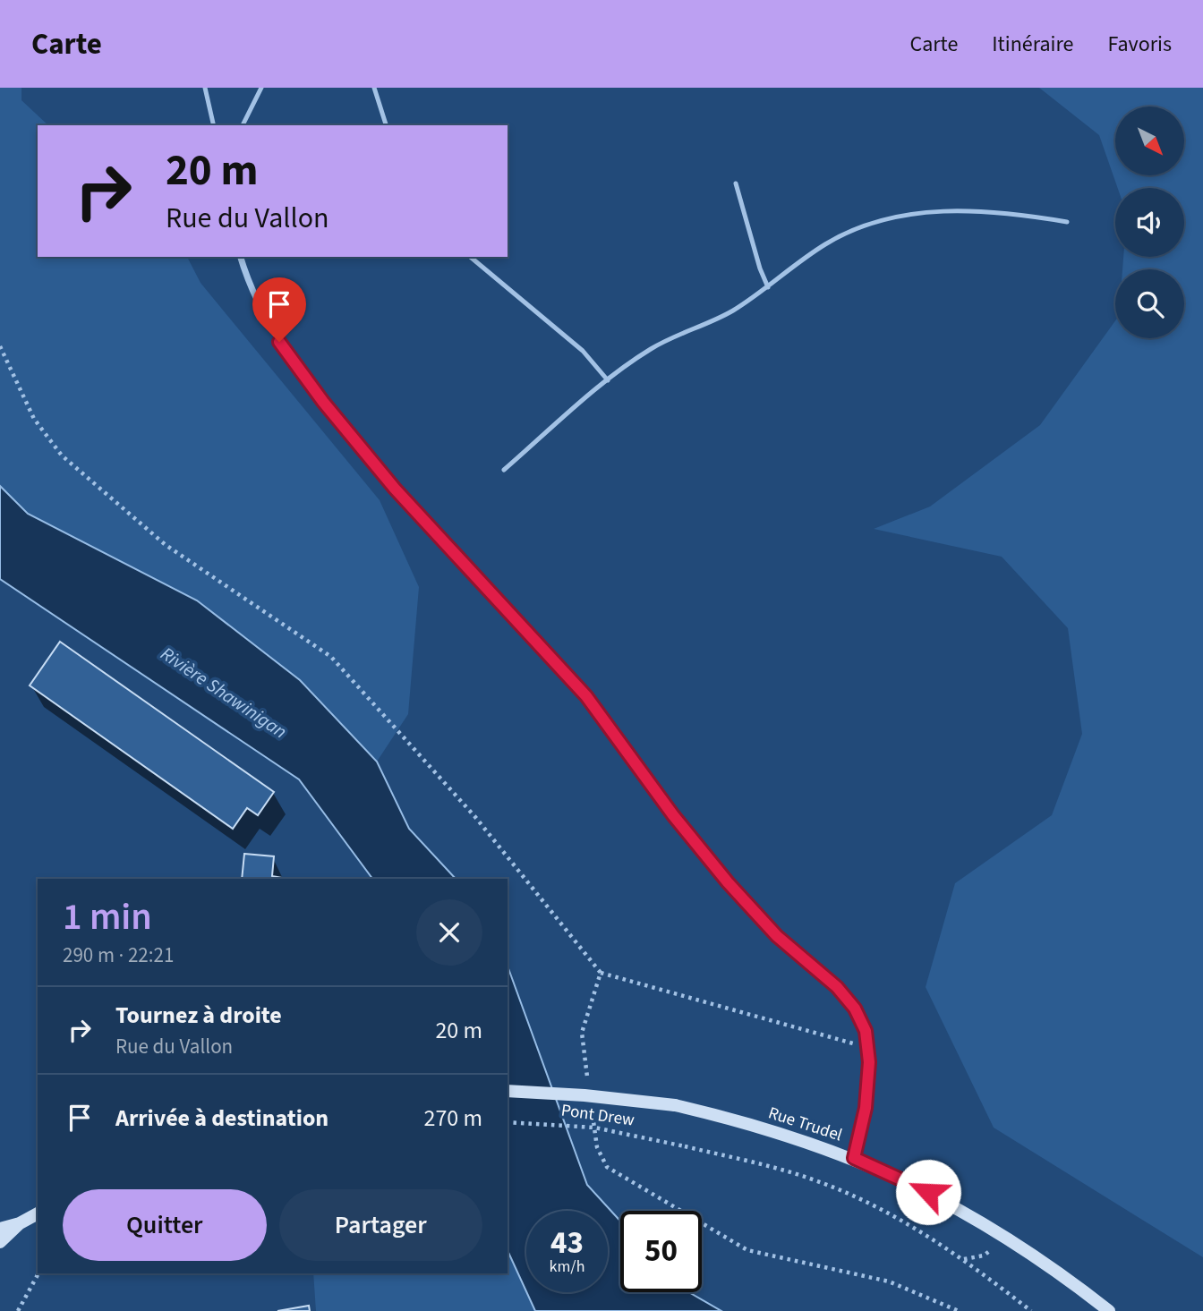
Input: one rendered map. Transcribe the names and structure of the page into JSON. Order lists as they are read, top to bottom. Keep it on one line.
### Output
{"streets":{"main road":["Pont Drew","Rue Trudel"]},"crossings":[["Pont Drew","Rue Trudel"]],"water":["Rivière Shawinigan"],"north":"bottom right","page":{"header":"Carte","nav":["Carte","Itinéraire","Favoris"],"turn":["20 m","Rue du Vallon"],"heading":["1 min","290 m · 22:21"],"list":[{"name":"Tournez à droite","note":"Rue du Vallon","value":"20 m"},{"name":"Arrivée à destination","value":"270 m"}],"buttons":["Quitter","Partager"],"speed":"43 km/h","limit":"50"}}
